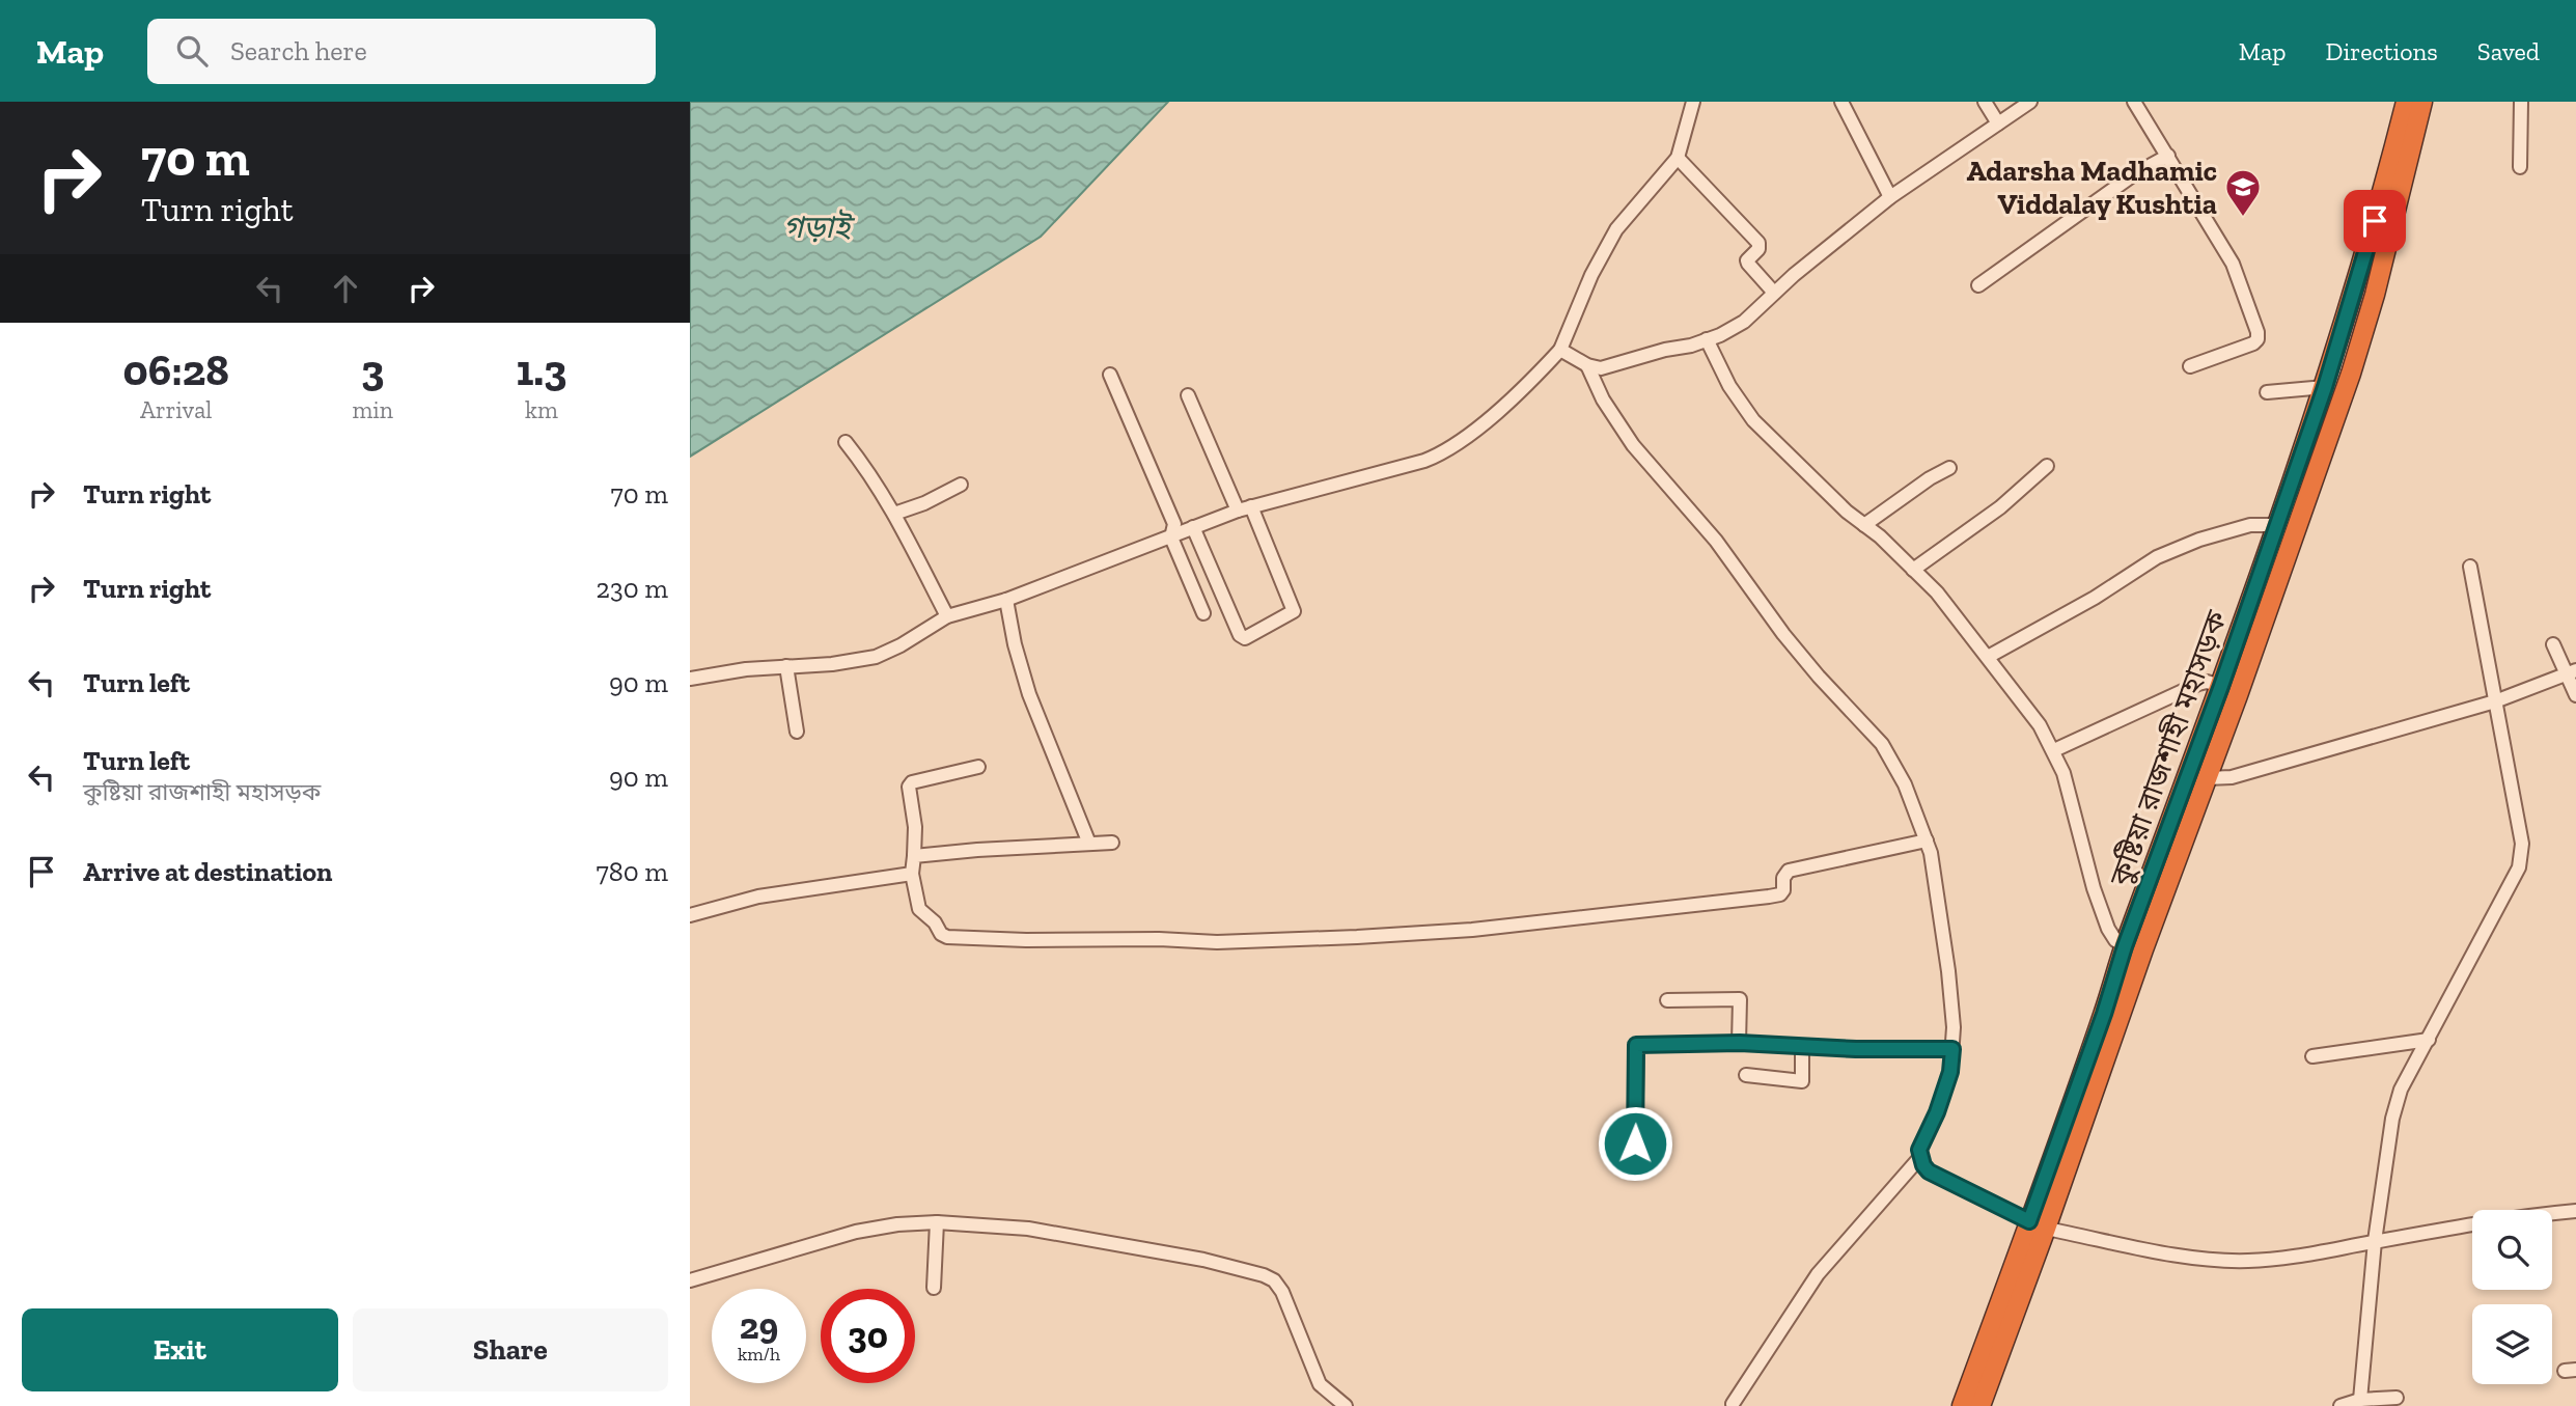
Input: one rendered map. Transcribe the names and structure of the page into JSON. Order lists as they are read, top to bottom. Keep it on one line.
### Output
{"streets":{"highway":["কুষ্টিয়া রাজশাহী মহাসড়ক"]},"water":["গড়াই"],"places":{"school or university":["Adarsha Madhamic Viddalay Kushtia"]},"page":{"header":"Map","search":"Search here","nav":["Map","Directions","Saved"],"turn":["70 m","Turn right"],"eta":["06:28","Arrival","3","min","1.3","km"],"list":[{"name":"Turn right","value":"70 m"},{"name":"Turn right","value":"230 m"},{"name":"Turn left","value":"90 m"},{"name":"Turn left","note":"কুষ্টিয়া রাজশাহী মহাসড়ক","value":"90 m"},{"name":"Arrive at destination","value":"780 m"}],"speed":"29 km/h","limit":"30","buttons":["Exit","Share"]}}
